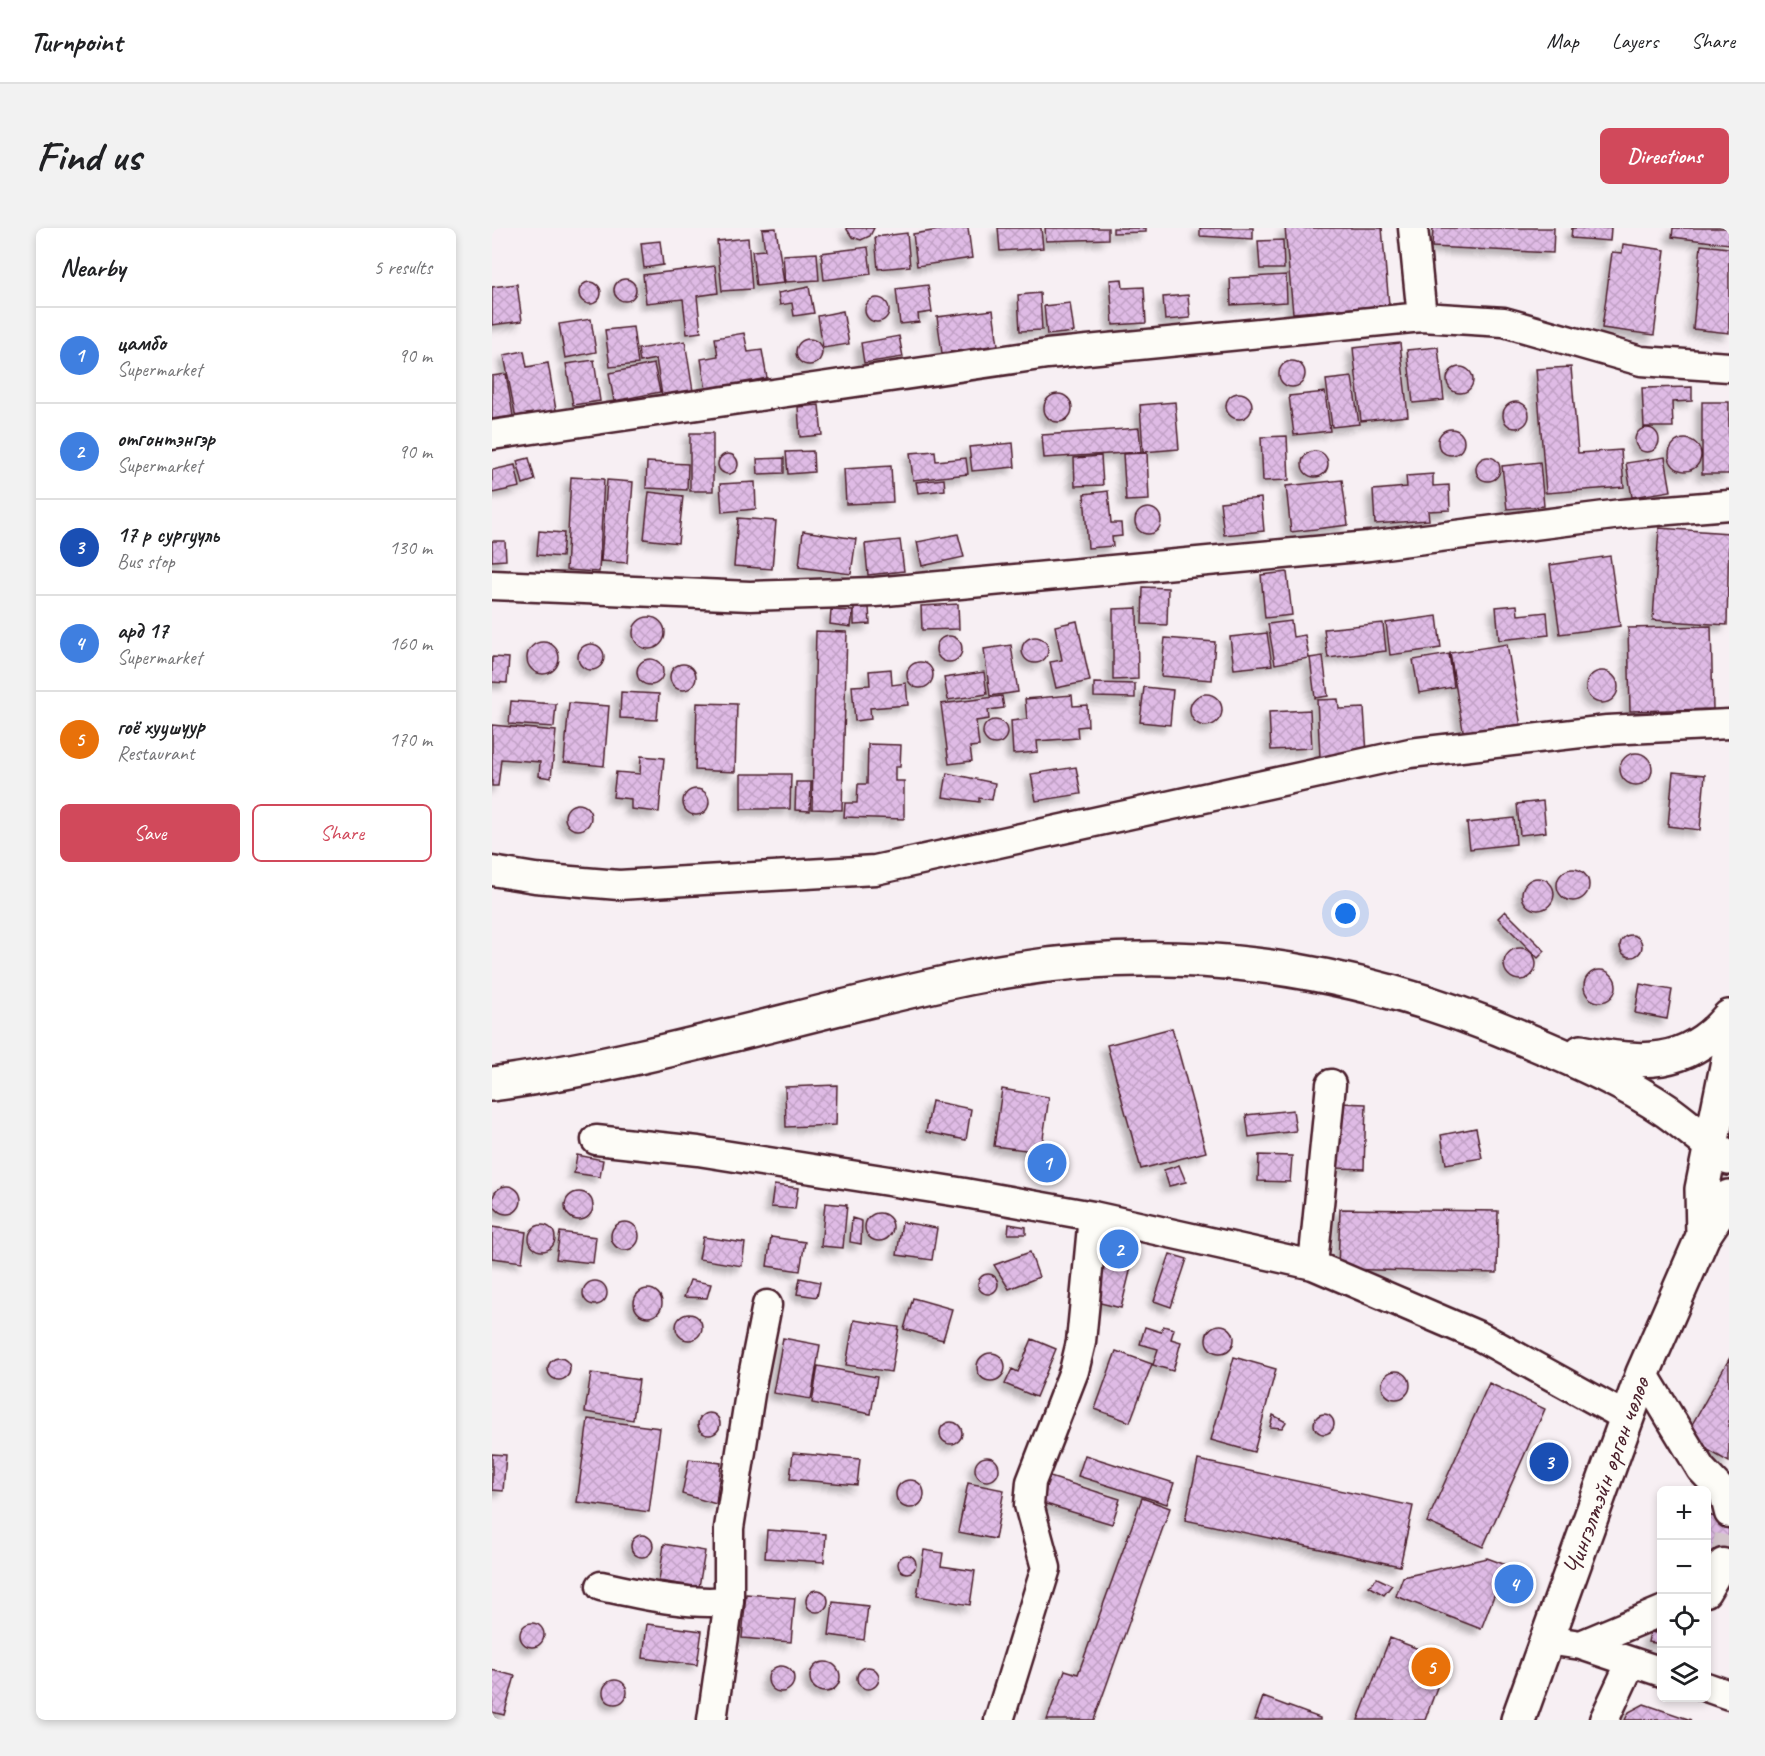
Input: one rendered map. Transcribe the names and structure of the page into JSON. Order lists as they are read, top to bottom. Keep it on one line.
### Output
{"streets":{"main road":["Чингэлтэйн өргөн чөлөө"]},"page":{"header":"Turnpoint","nav":["Map","Layers","Share"],"buttons":["Directions",["Save","Share"]],"title":"Find us","heading":["Nearby","5 results"],"list":[{"mark":"1","name":"цамбо","note":"Supermarket","value":"90 m"},{"mark":"2","name":"отгонтэнгэр","note":"Supermarket","value":"90 m"},{"mark":"3","name":"17 р сургууль","note":"Bus stop","value":"130 m"},{"mark":"4","name":"ард 17","note":"Supermarket","value":"160 m"},{"mark":"5","name":"гоё хуушуур","note":"Restaurant","value":"170 m"}],"pins":["1","2","3","4","5"],"map_buttons":["+","−"]}}
